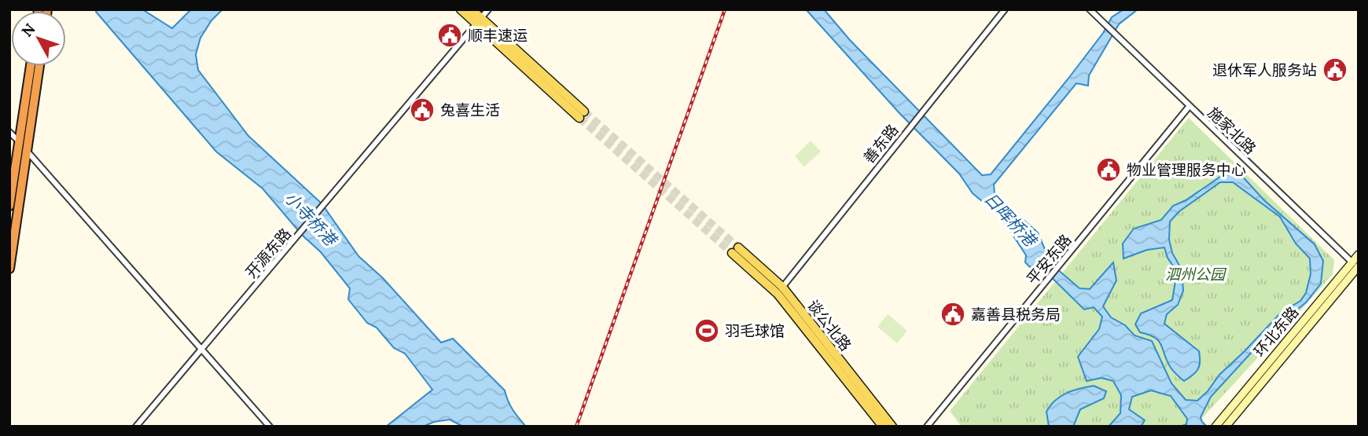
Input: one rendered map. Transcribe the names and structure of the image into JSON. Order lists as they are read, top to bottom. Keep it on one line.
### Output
{"streets":{"main road":["谈公北路"],"street":["施家北路","善东路","开源东路","平安东路","环北东路"]},"crossings":[["施家北路","平安东路"],["施家北路","环北东路"],["善东路","谈公北路"]],"water":["小寺桥港","日晖桥港"],"parks":["泗州公园"],"places":{"public building":["顺丰速运","退休军人服务站","兔喜生活","物业管理服务中心","嘉善县税务局"],"sports":["羽毛球馆"]},"north":"top left"}
